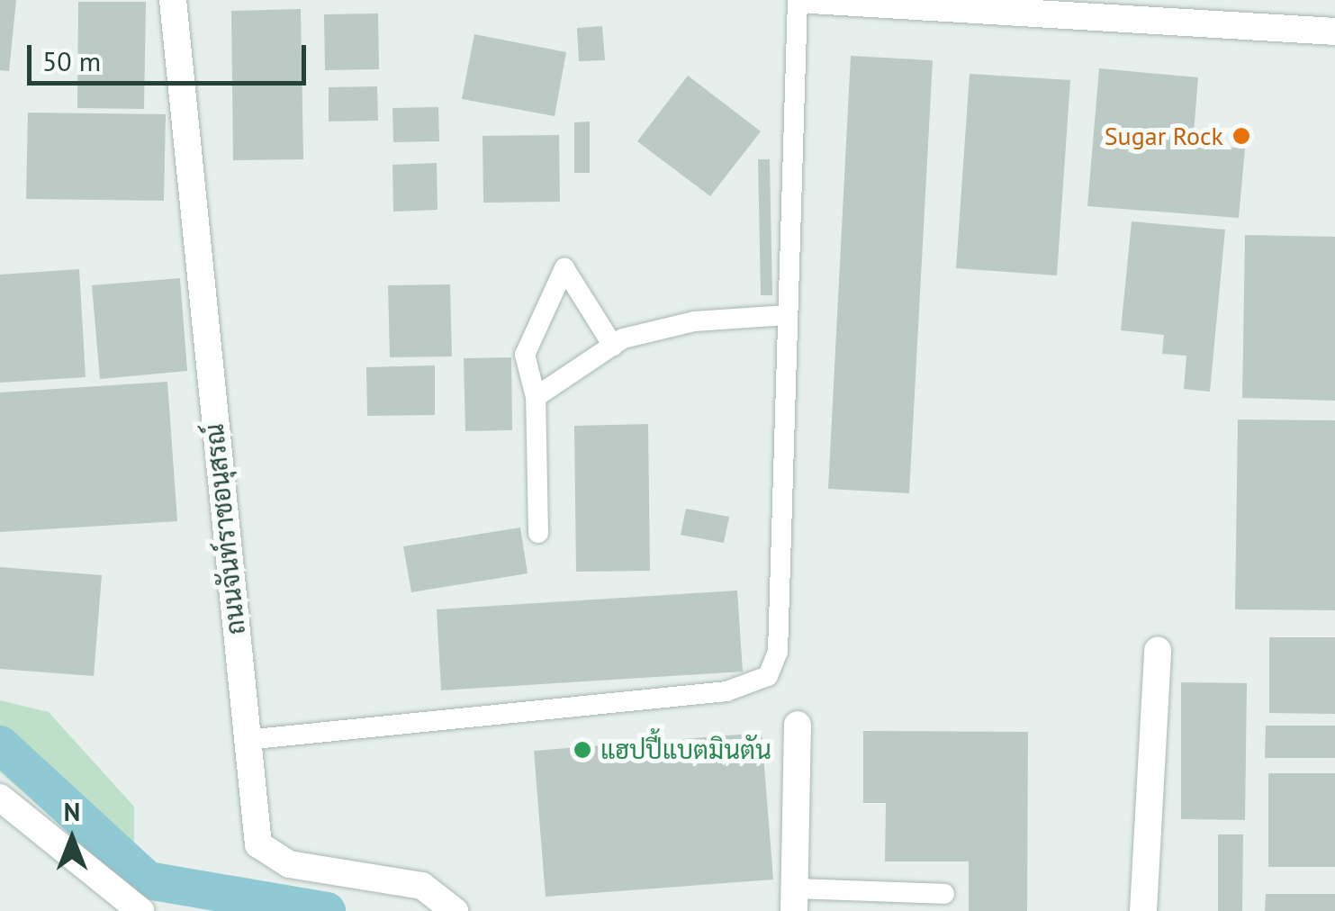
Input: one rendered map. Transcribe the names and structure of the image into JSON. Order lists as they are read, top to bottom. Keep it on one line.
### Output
{"streets":{"street":["ถนนจันท์ราชอนุสรณ์"]},"places":["Sugar Rock","แฮปปี้แบตมินตัน"],"scale_bar":"50 m","north":"top"}
